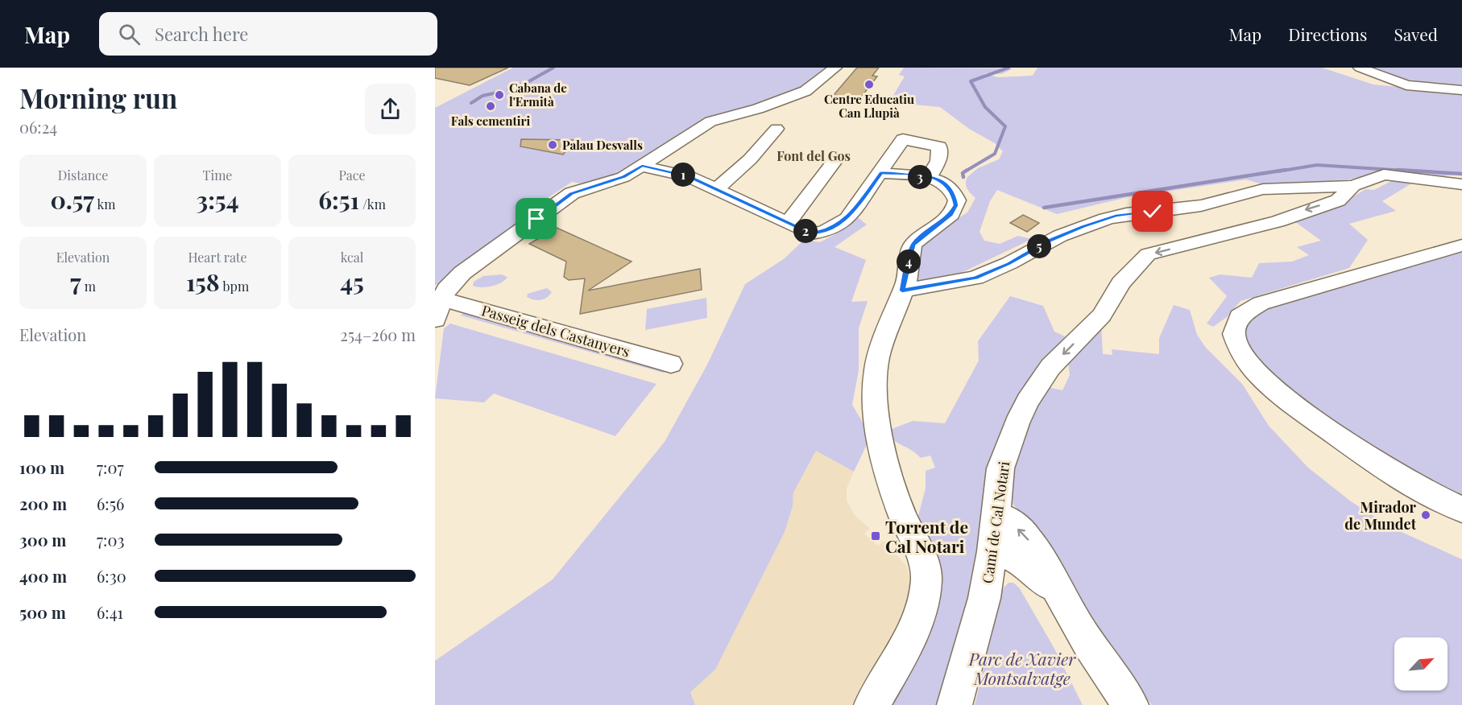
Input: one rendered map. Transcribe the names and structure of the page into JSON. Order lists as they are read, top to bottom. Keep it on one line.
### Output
{"streets":{"street":["Passeig dels Castanyers","Camí de Cal Notari"]},"one_way":["Camí de Cal Notari"],"districts":["Font del Gos"],"parks":["Parc de Xavier Montsalvatge"],"places":{"other":["Centre Educatiu Can Llupià","Cabana de l'Ermità","Fals cementiri","Palau Desvalls","Mirador de Mundet"],"transit":["Torrent de Cal Notari"]},"north":"top right","page":{"header":"Map","search":"Search here","nav":["Map","Directions","Saved"],"heading":["Morning run","06:24"],"stats":[["Distance","0.57 km"],["Time","3:54"],["Pace","6:51 /km"],["Elevation","7 m"],["Heart rate","158 bpm"],["kcal","45"]],"pins":["1","3","2","5","4"],"chart":["Elevation","254–260 m"],"list":[{"name":"100 m","note":"7:07"},{"name":"200 m","note":"6:56"},{"name":"300 m","note":"7:03"},{"name":"400 m","note":"6:30"},{"name":"500 m","note":"6:41"}]}}
